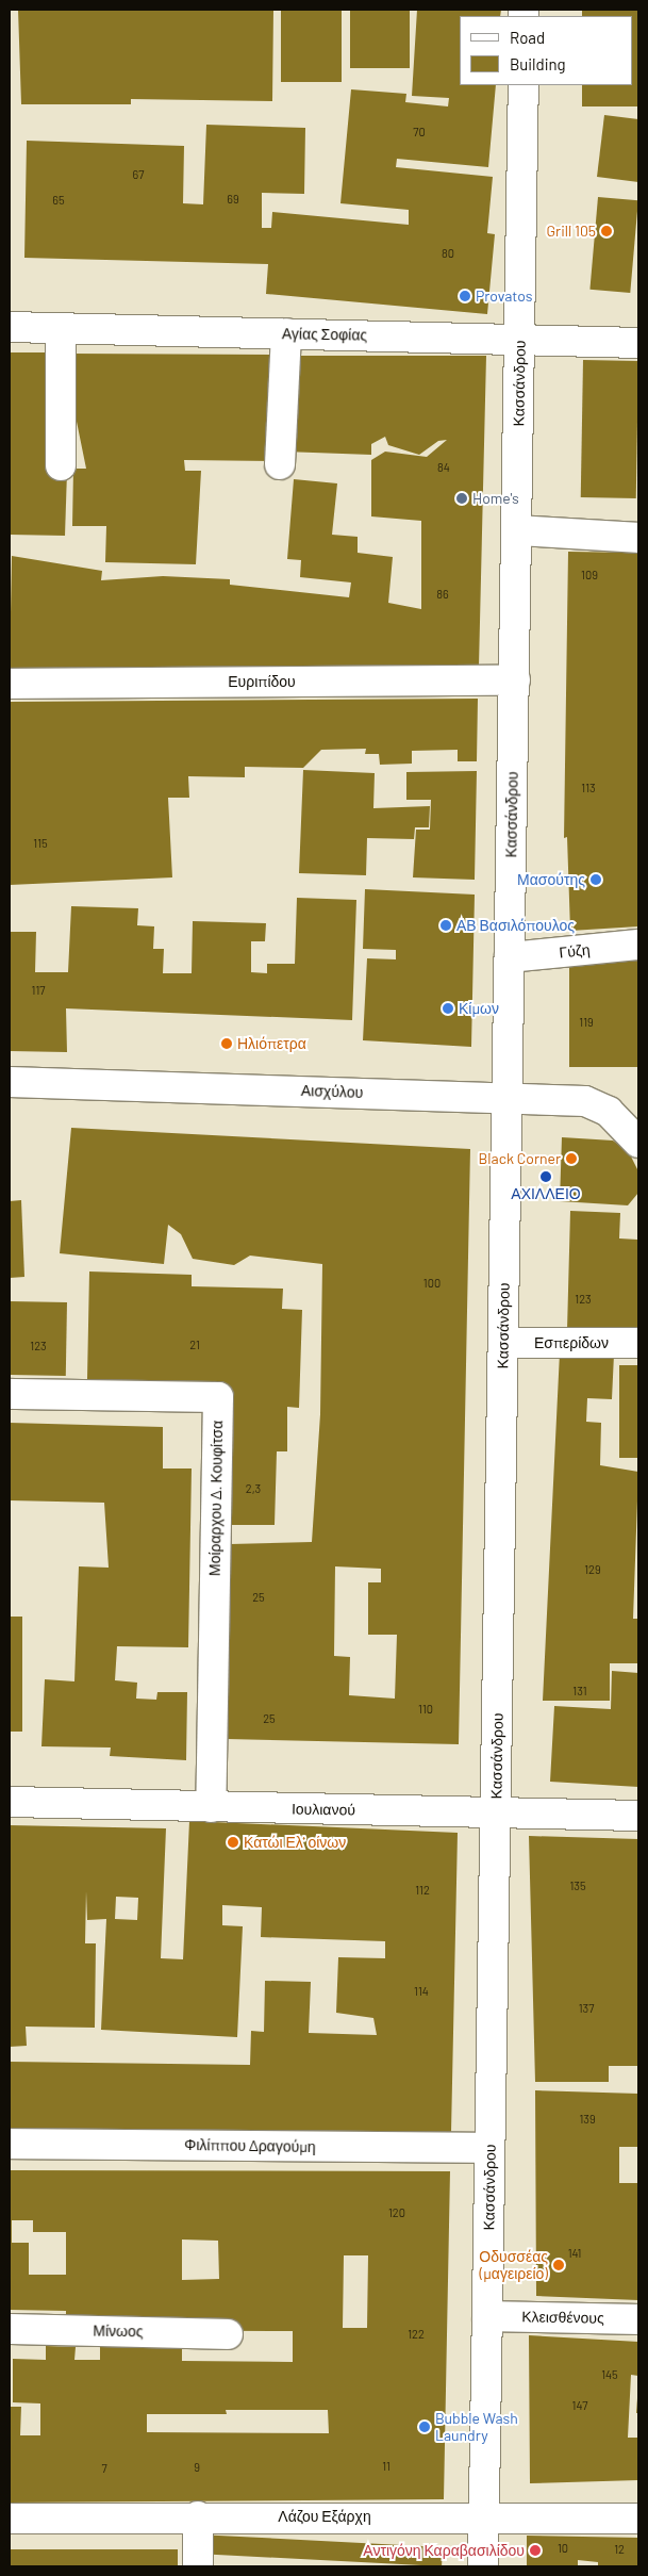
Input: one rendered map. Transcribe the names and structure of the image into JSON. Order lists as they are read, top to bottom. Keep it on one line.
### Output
{"streets":{"street":["Αγίας Σοφίας","Κασσάνδρου","Ευριπίδου","Γύζη","Αισχύλου","Εσπερίδων","Μοίραρχου Δ. Κουφίτσα","Ιουλιανού","Φιλίππου Δραγούμη","Κλεισθένους","Μίνωος","Λάζου Εξάρχη"]},"crossings":[["Αγίας Σοφίας","Κασσάνδρου"],["Κασσάνδρου","Ευριπίδου"],["Κασσάνδρου","Γύζη"],["Κασσάνδρου","Αισχύλου"],["Κασσάνδρου","Εσπερίδων"],["Κασσάνδρου","Ιουλιανού"],["Κασσάνδρου","Φιλίππου Δραγούμη"],["Κασσάνδρου","Κλεισθένους"],["Κασσάνδρου","Λάζου Εξάρχη"],["Μοίραρχου Δ. Κουφίτσα","Ιουλιανού"]],"places":["Grill 105","Provatos","Home's","Μασούτης","ΑΒ Βασιλόπουλος","Κίμων","Ηλιόπετρα","Black Corner","ΑΧΙΛΛΕΙΟ","Κατώι Ελ' οίνων","Οδυσσέας (μαγειρείο)","Bubble Wash Laundry","Αντιγόνη Καραβασιλίδου"],"house_numbers":["70","67","69","65","80","84","109","86","113","115","117","119","100","123","21","123","2,3","129","25","131","110","25","135","112","114","137","139","120","141","122","145","147","11","9","7","10","12"],"legend":["Road","Building"]}
